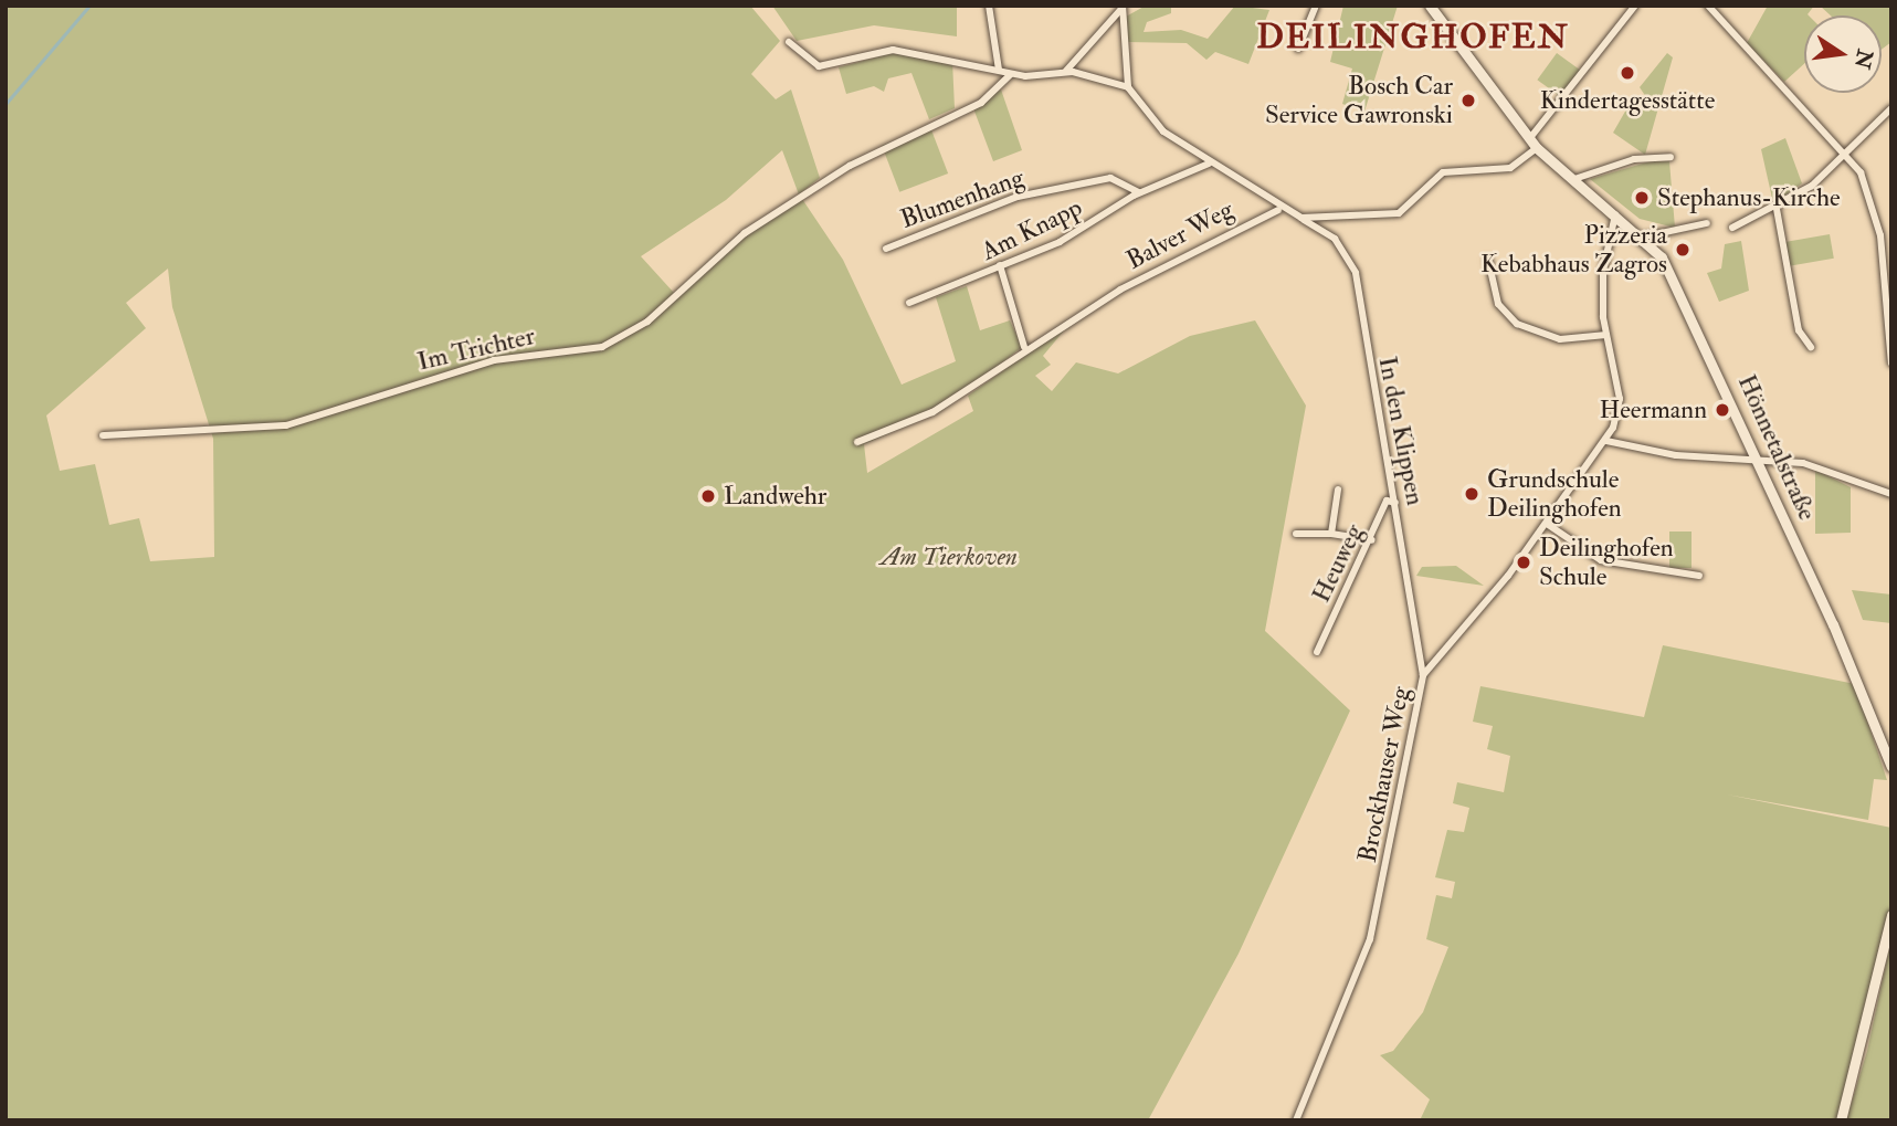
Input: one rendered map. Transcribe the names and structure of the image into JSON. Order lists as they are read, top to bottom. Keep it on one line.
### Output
{"streets":{"main road":["Hönnetalstraße"],"street":["Blumenhang","Am Knapp","Balver Weg","Im Trichter","In den Klippen","Heuweg","Brockhauser Weg"]},"crossings":[["Blumenhang","Am Knapp"],["In den Klippen","Heuweg"],["In den Klippen","Brockhauser Weg"],["Hönnetalstraße","Brockhauser Weg"]],"districts":["DEILINGHOFEN"],"parks":["Am Tierkoven"],"places":["Kindertagesstätte","Bosch Car Service Gawronski","Stephanus-Kirche","Pizzeria Kebabhaus Zagros","Heermann","Grundschule Deilinghofen","Landwehr","Deilinghofen Schule"],"north":"right"}
